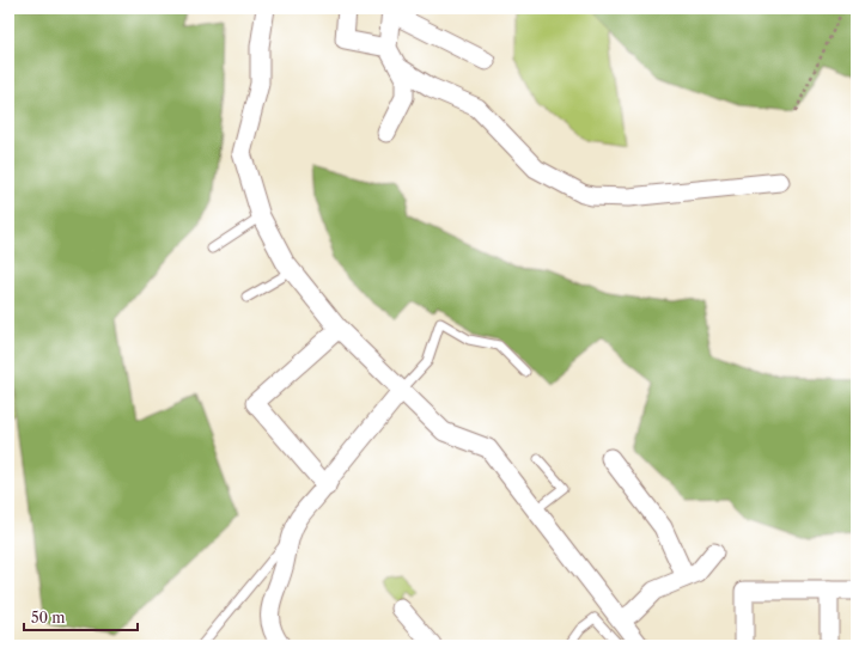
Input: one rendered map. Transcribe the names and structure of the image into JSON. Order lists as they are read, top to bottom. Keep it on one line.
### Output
{"scale_bar":"50 m"}
